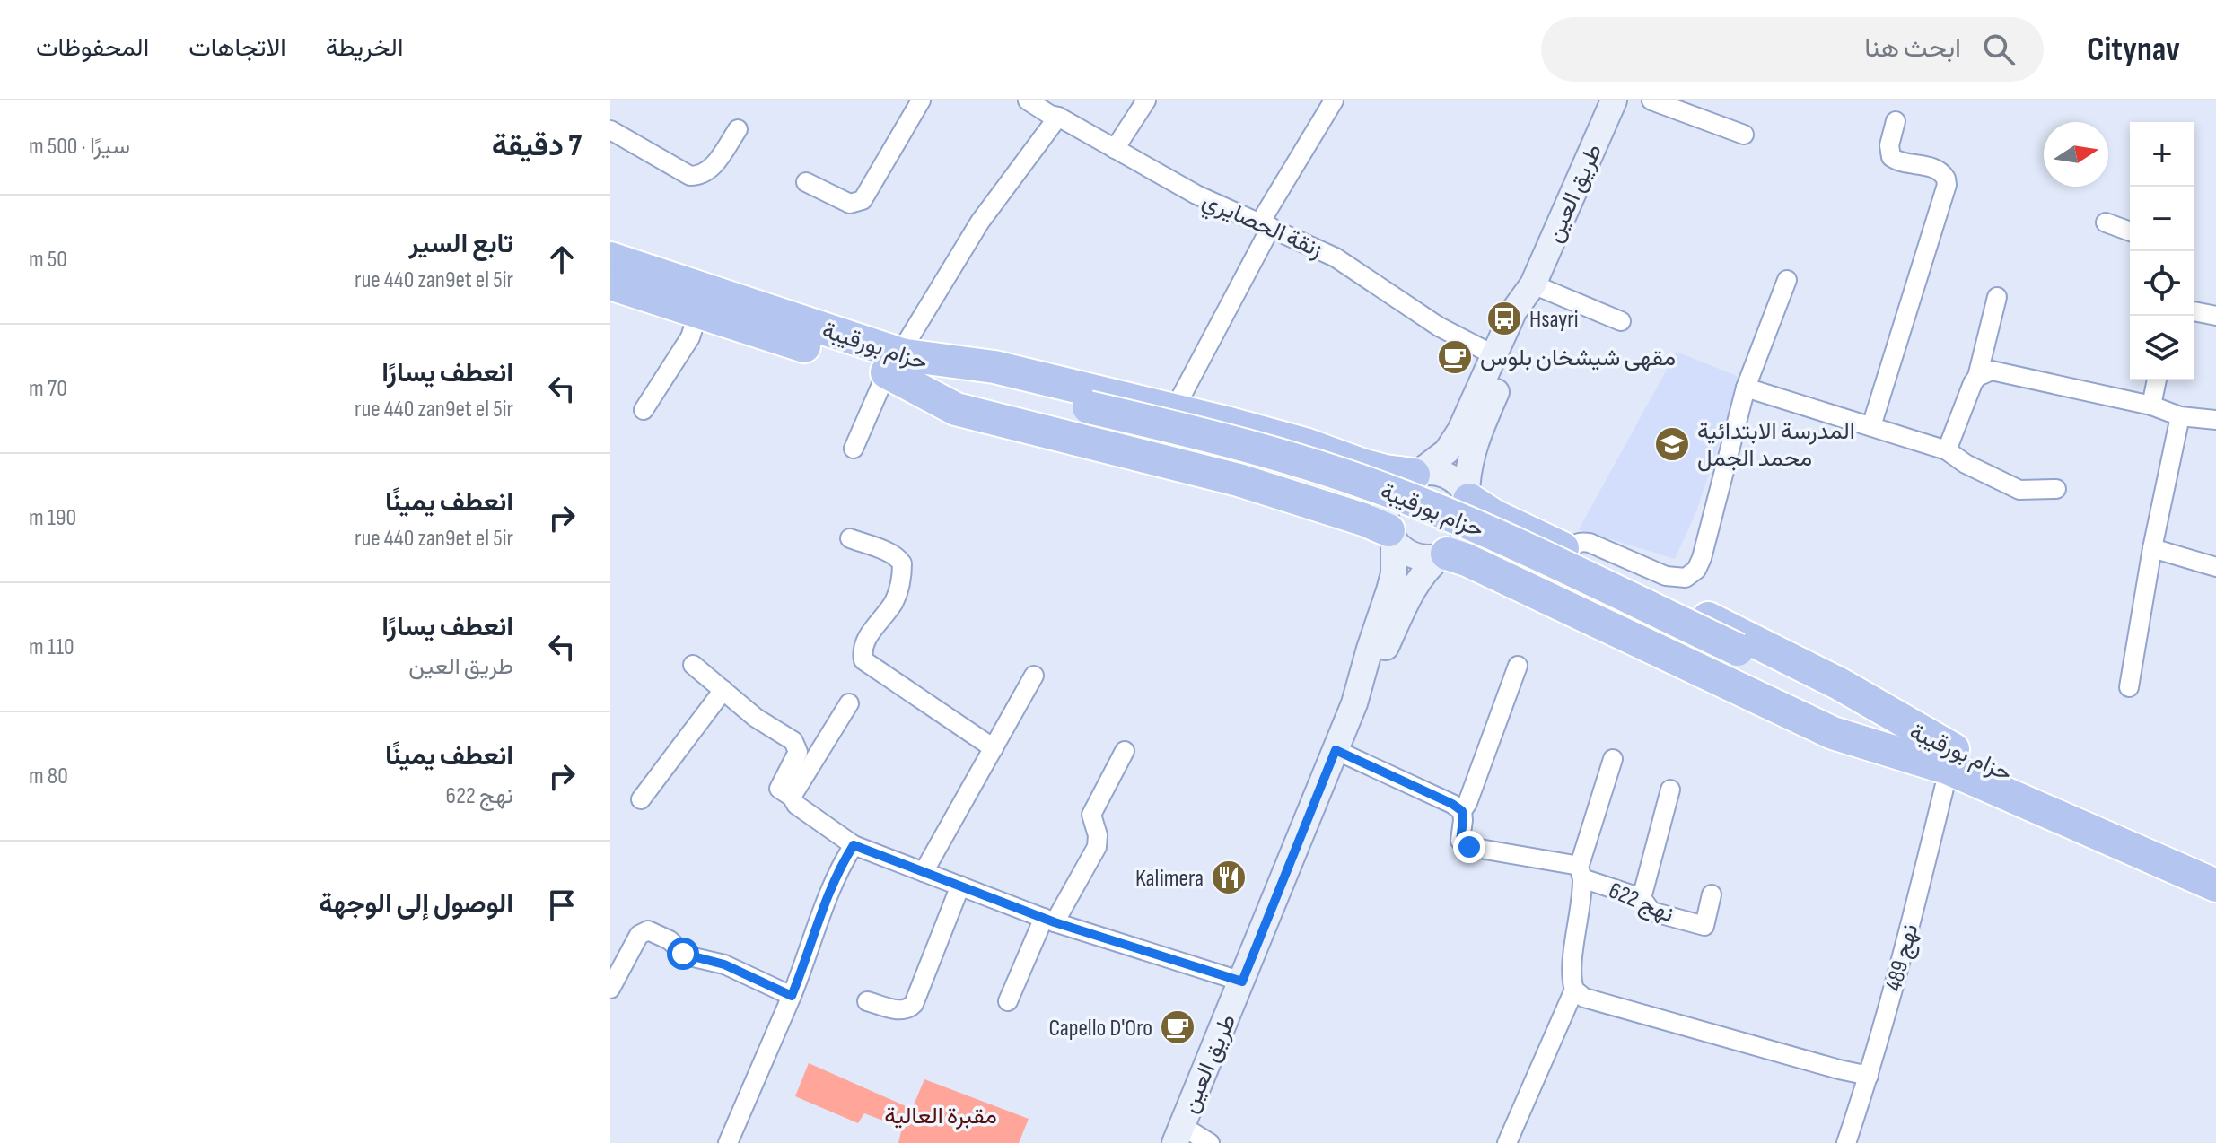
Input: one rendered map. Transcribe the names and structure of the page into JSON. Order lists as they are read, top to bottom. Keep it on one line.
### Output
{"streets":{"highway":["حزام بورقيبة"],"main road":["طريق العين"],"street":["زنقة الحصايري","نهج 622","نهج 489"]},"crossings":[["طريق العين","زنقة الحصايري"],["حزام بورقيبة","نهج 489"]],"parks":["مقبرة العالية"],"places":{"bus stop":["Hsayri"],"cafe":["مقهى شيشخان بلوس","Capello D'Oro"],"school or university":["المدرسة الابتدائية محمد الجمل"],"restaurant":["Kalimera"]},"north":"right","page":{"header":"Citynav","search":"ابحث هنا","nav":["الخريطة","الاتجاهات","المحفوظات"],"heading":["7 دقيقة","سيرًا · 500 m"],"map_buttons":["+","−"],"list":[["تابع السير","rue 440 zan9et el 5ir","50 m"],["انعطف يسارًا","rue 440 zan9et el 5ir","70 m"],["انعطف يمينًا","rue 440 zan9et el 5ir","190 m"],["انعطف يسارًا","طريق العين","110 m"],["انعطف يمينًا","نهج 622","80 m"],"الوصول إلى الوجهة"]}}
